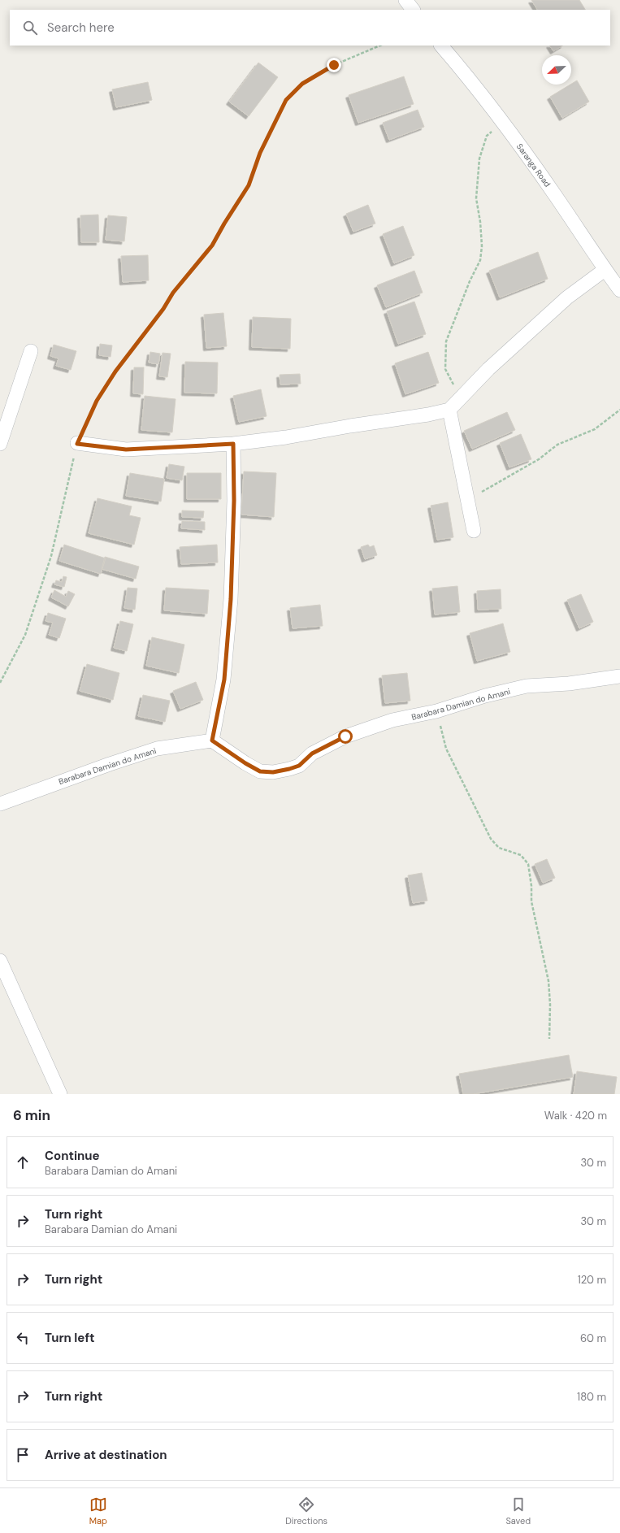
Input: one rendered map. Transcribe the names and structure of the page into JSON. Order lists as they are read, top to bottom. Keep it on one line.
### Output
{"streets":{"street":["Saranga Road","Barabara Damian do Amani"]},"north":"bottom left","page":{"search":"Search here","heading":["6 min","Walk · 420 m"],"list":[["Continue","Barabara Damian do Amani","30 m"],["Turn right","Barabara Damian do Amani","30 m"],["Turn right","120 m"],["Turn left","60 m"],["Turn right","180 m"],"Arrive at destination"],"nav":["Map","Directions","Saved"]}}
